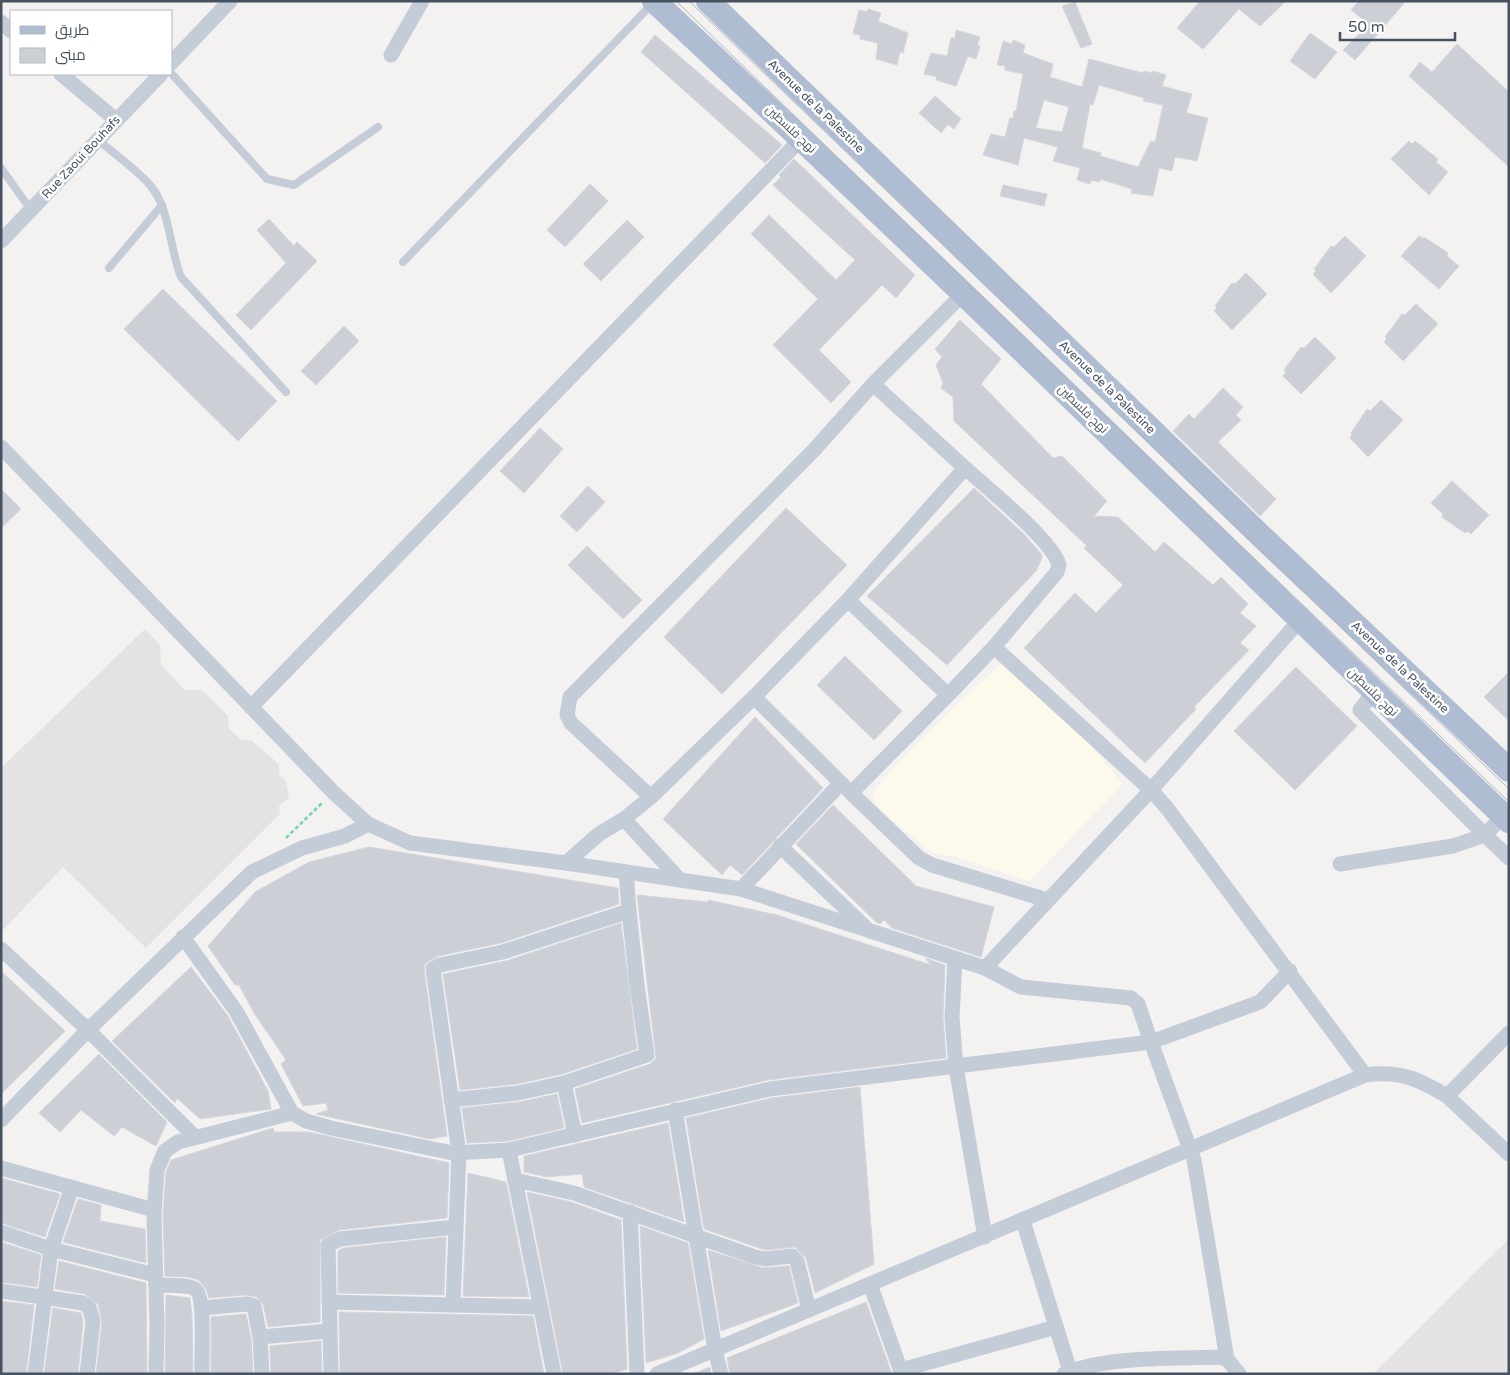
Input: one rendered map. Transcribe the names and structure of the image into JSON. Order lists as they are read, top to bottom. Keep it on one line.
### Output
{"streets":{"main road":["Avenue de la Palestine","نهج فلسطين"],"street":["Rue Zaoui Bouhafs"]},"legend":["طريق","مبنى"],"scale_bar":"50 m"}
